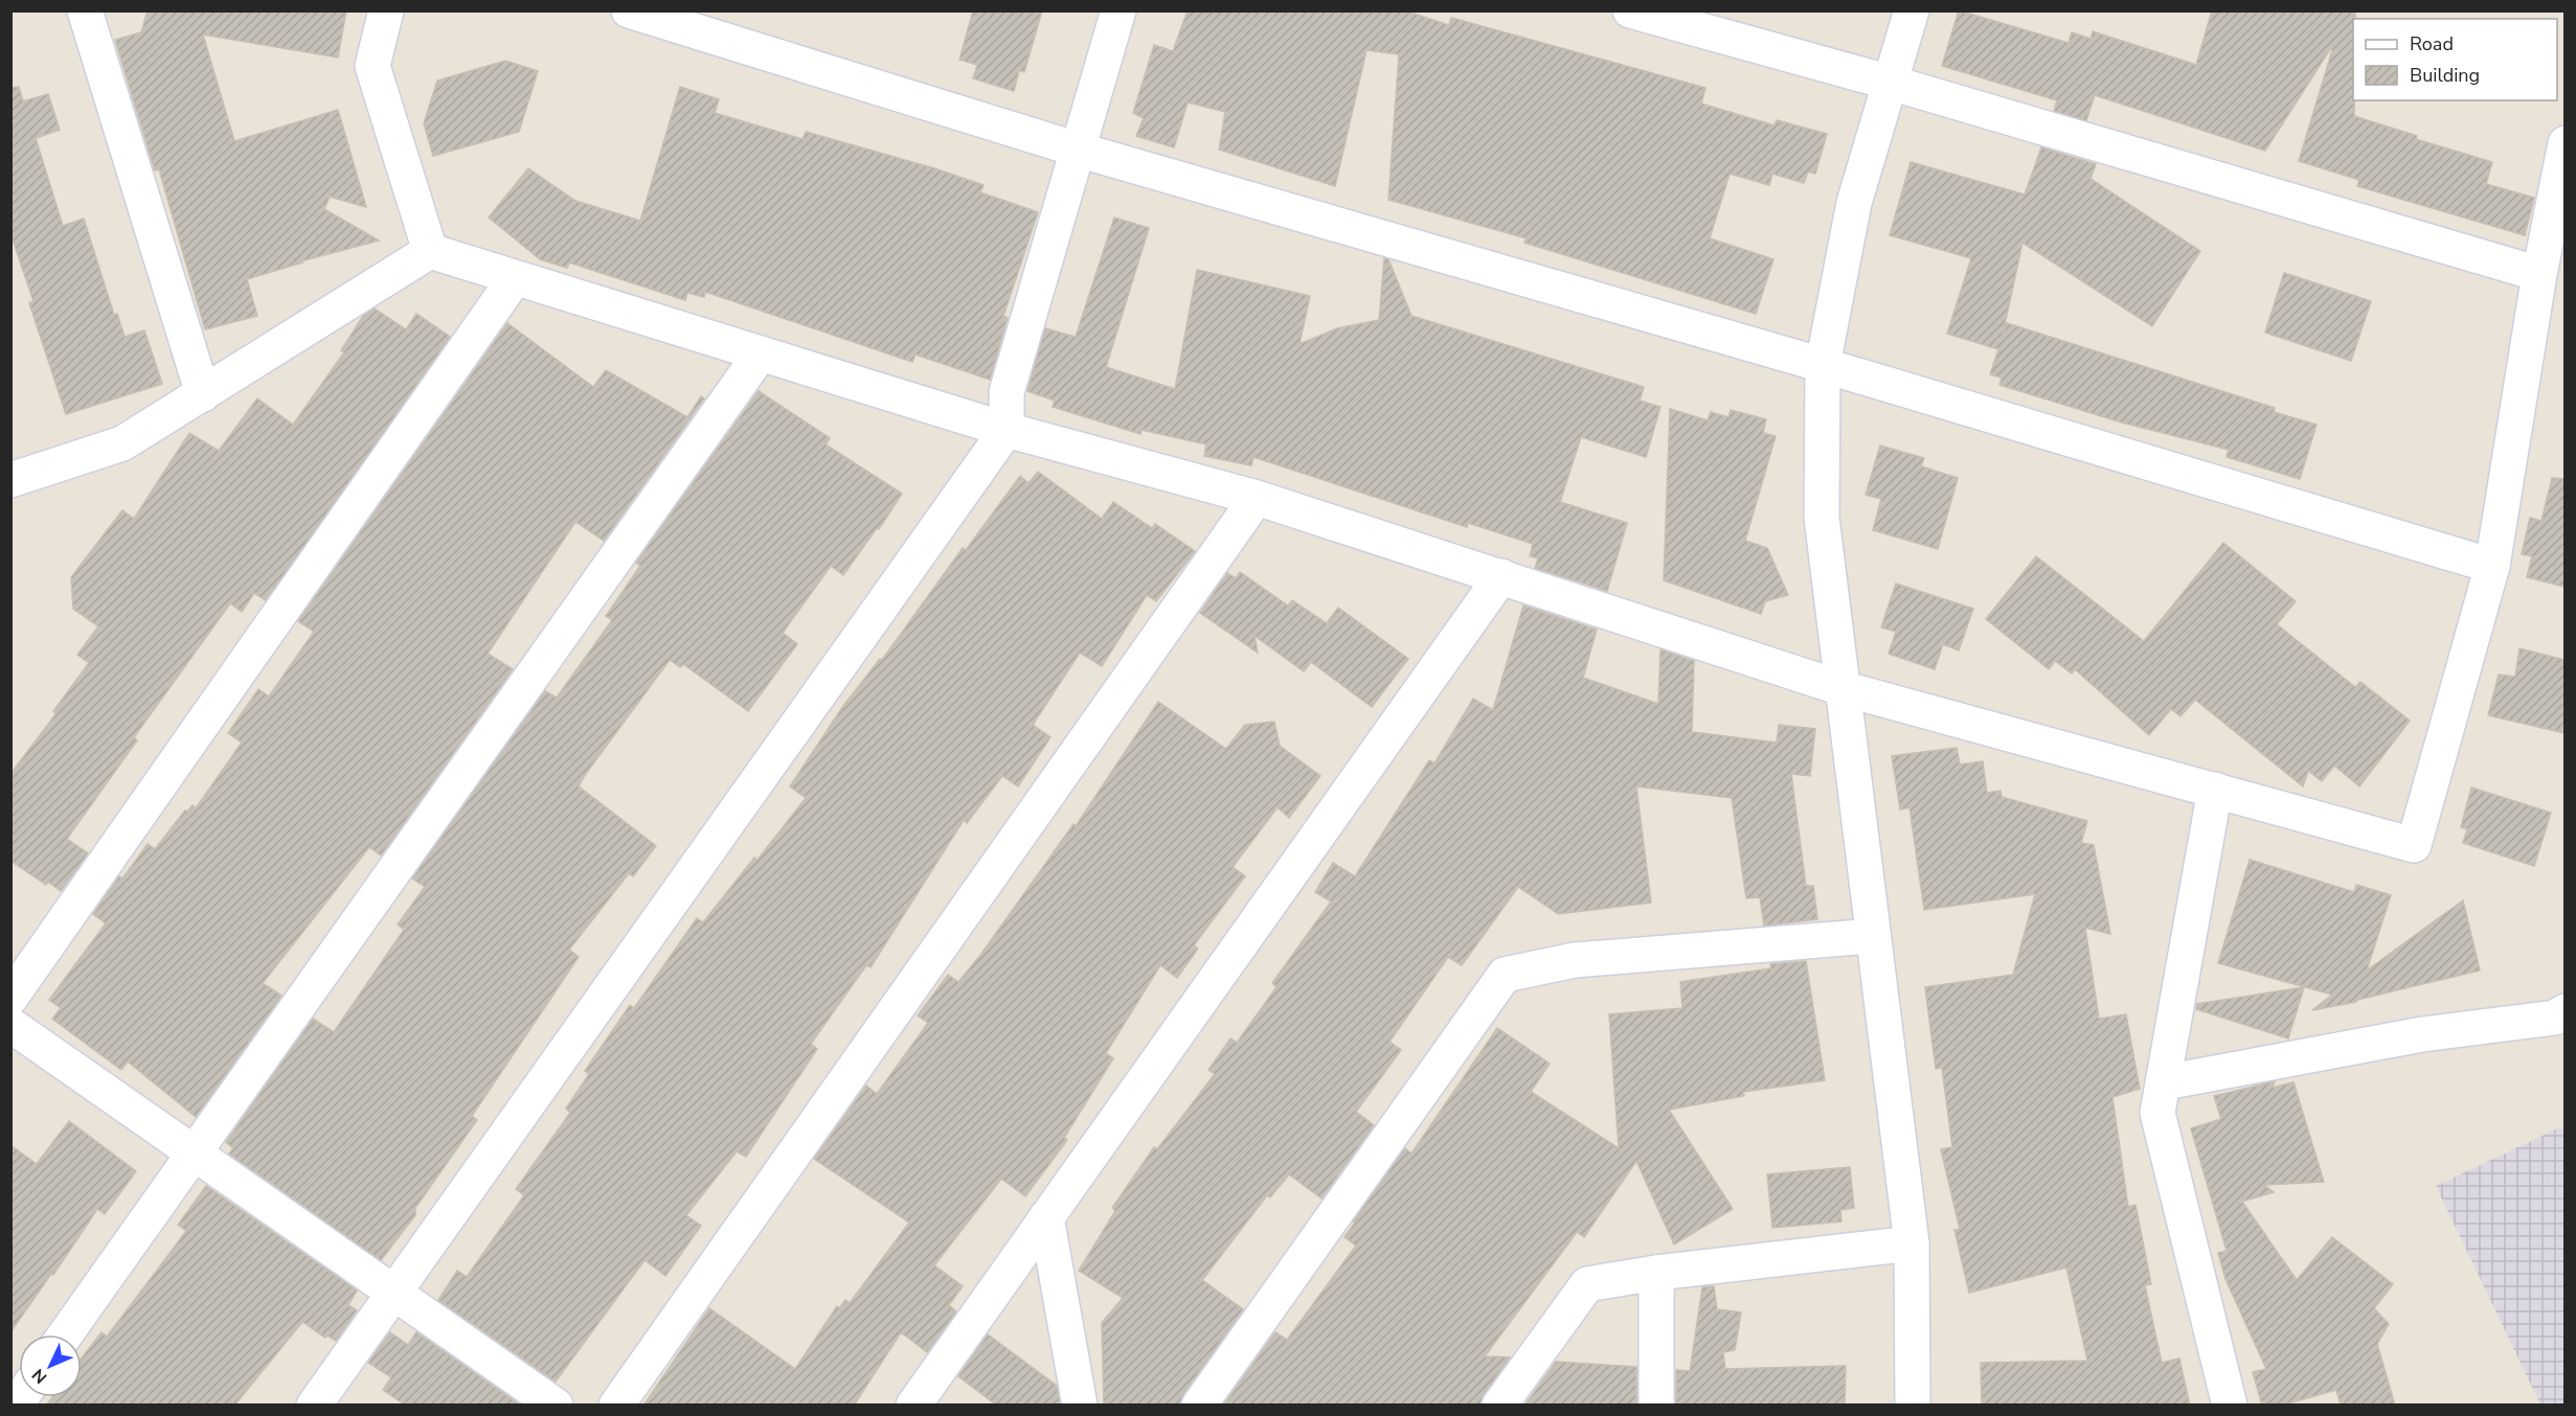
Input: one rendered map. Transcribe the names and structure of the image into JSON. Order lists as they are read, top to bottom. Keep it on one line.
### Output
{"legend":["Road","Building"],"north":"bottom left"}
